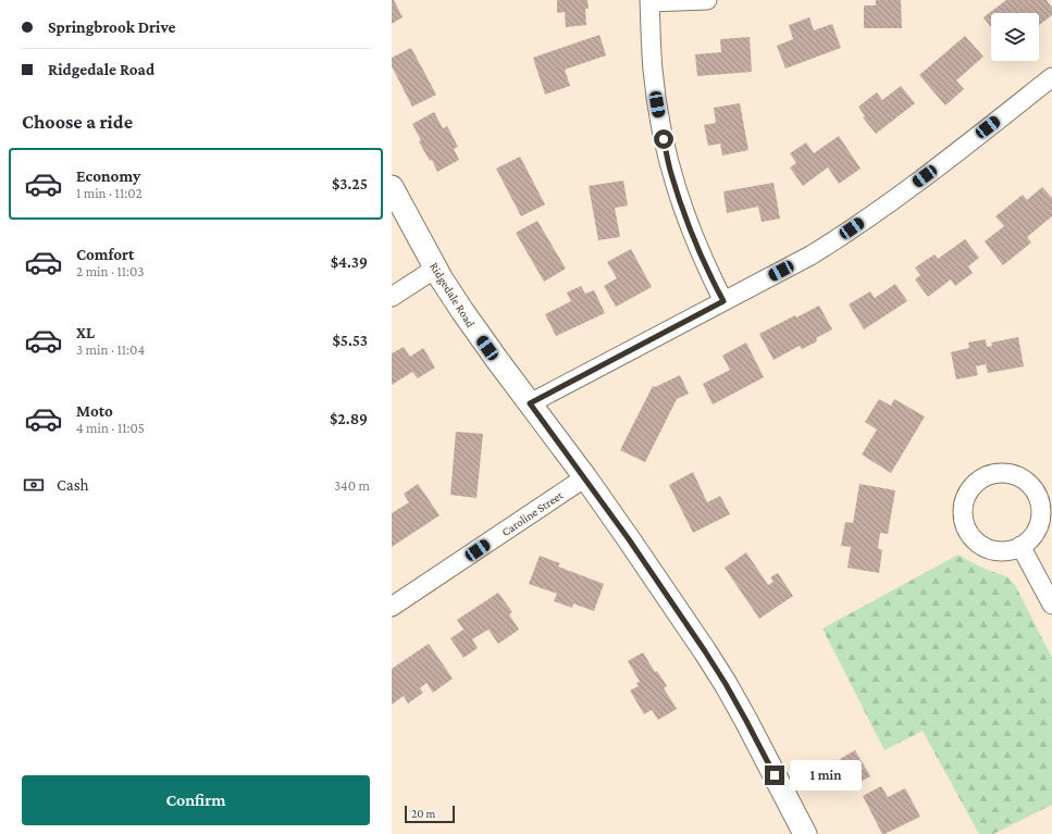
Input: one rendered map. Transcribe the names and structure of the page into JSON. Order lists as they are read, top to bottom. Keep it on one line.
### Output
{"streets":{"street":["Ridgedale Road","Caroline Street"]},"crossings":[["Ridgedale Road","Caroline Street"]],"scale_bar":"20 m","page":{"banner":["Springbrook Drive","Ridgedale Road"],"heading":"Choose a ride","list":[{"name":"Economy","note":"1 min · 11:02","value":"$3.25"},{"name":"Comfort","note":"2 min · 11:03","value":"$4.39"},{"name":"XL","note":"3 min · 11:04","value":"$5.53"},{"name":"Moto","note":"4 min · 11:05","value":"$2.89"}],"pay":["Cash","340 m"],"bubble":"1 min","buttons":"Confirm","scale":"20 m"}}
